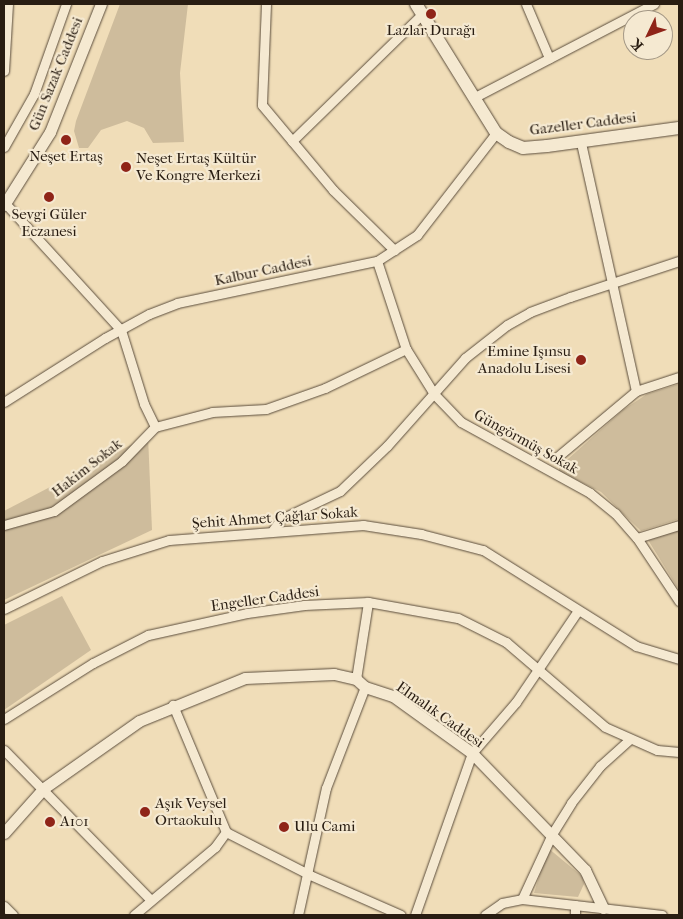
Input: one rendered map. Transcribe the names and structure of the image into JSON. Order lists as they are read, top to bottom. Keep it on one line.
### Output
{"streets":{"main road":["Gazeller Caddesi"],"street":["Gün Sazak Caddesi","Kalbur Caddesi","Güngörmüş Sokak","Hakim Sokak","Şehit Ahmet Çağlar Sokak","Engeller Caddesi","Elmalık Caddesi"]},"crossings":[["Gazeller Caddesi","Kalbur Caddesi"],["Kalbur Caddesi","Güngörmüş Sokak"]],"places":["Lazlar Durağı","Neşet Ertaş","Neşet Ertaş Kültür Ve Kongre Merkezi","Sevgi Güler Eczanesi","Emine Işınsu Anadolu Lisesi","Aşık Veysel Ortaokulu","A101","Ulu Cami"],"north":"bottom left"}
